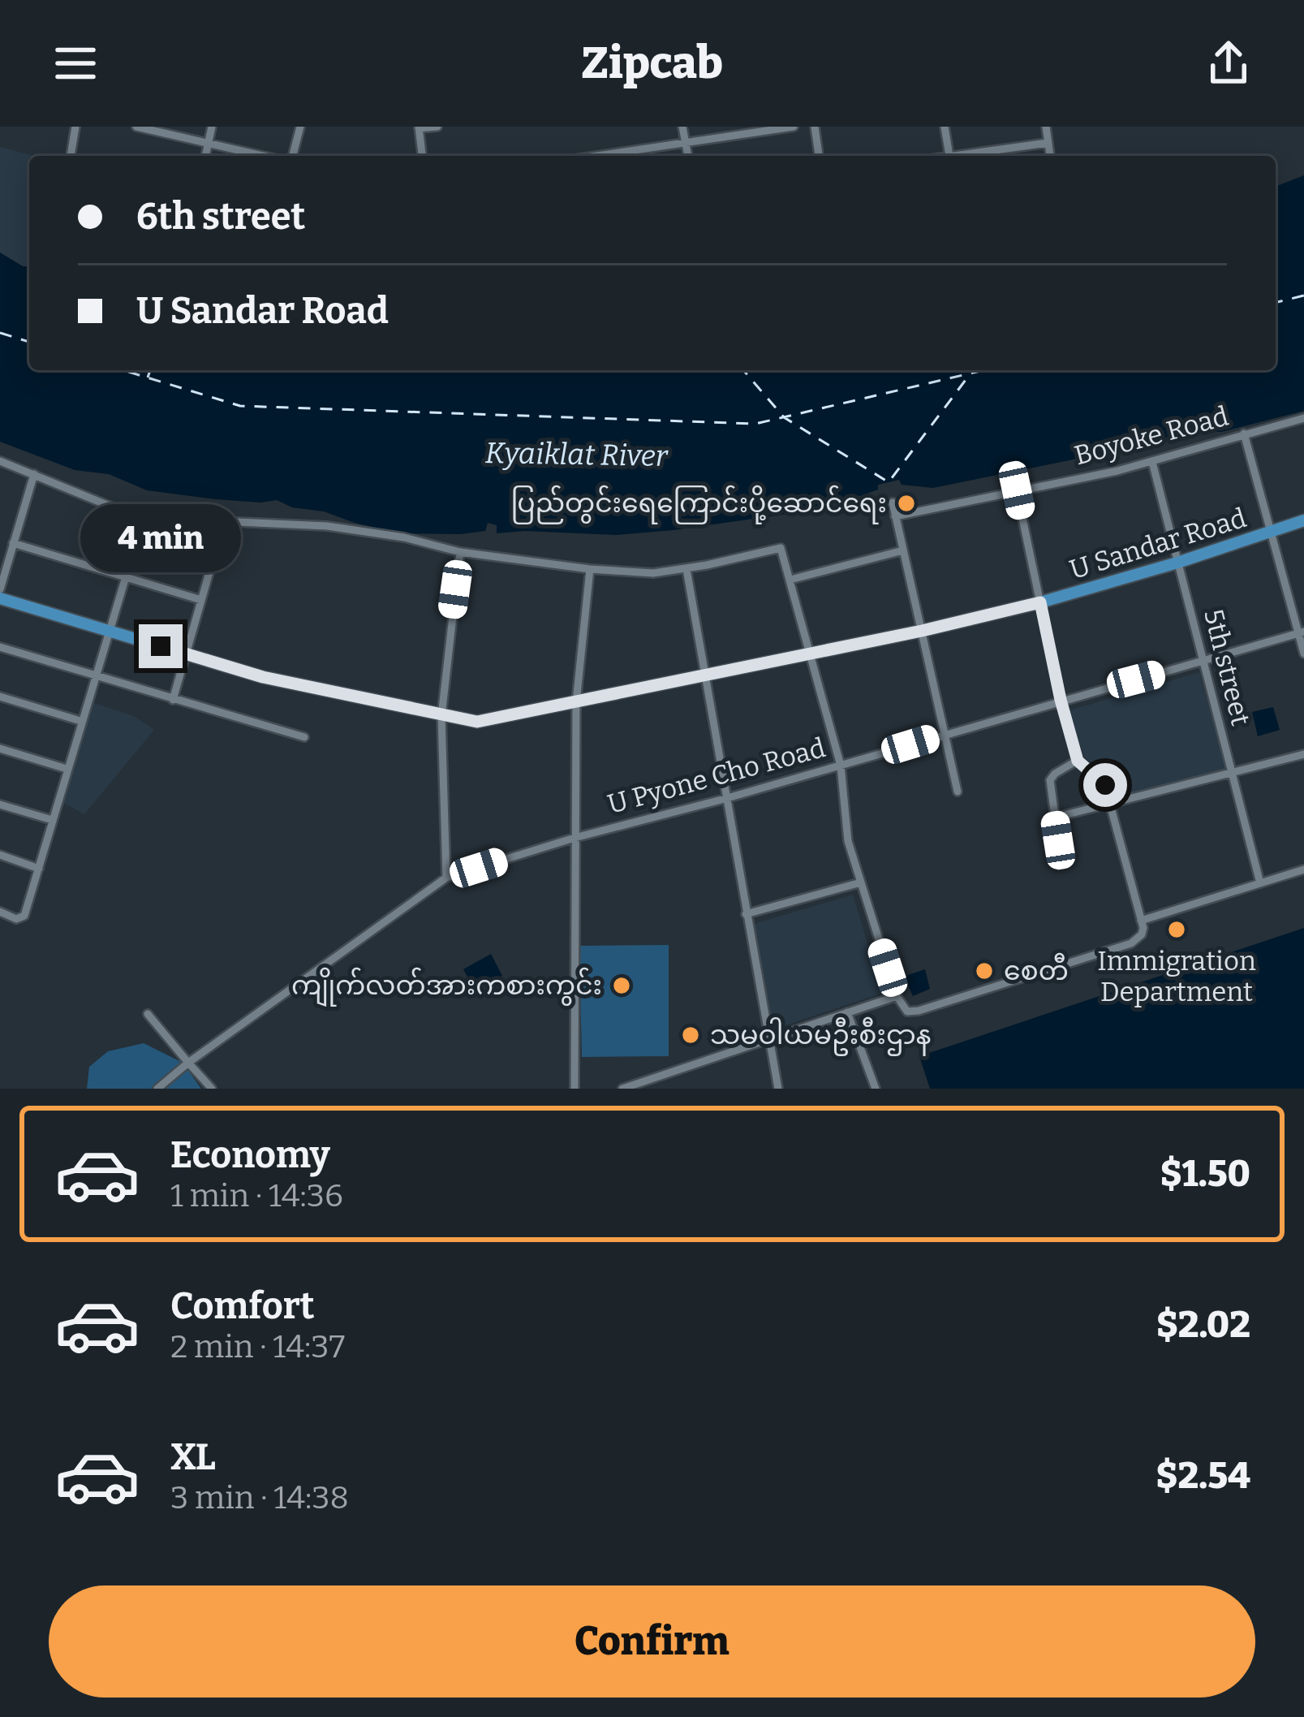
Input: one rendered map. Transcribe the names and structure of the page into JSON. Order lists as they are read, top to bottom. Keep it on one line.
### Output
{"streets":{"main road":["U Sandar Road"],"street":["Boyoke Road","5th street","U Pyone Cho Road"]},"crossings":[["Boyoke Road","5th street"],["U Sandar Road","5th street"],["5th street","U Pyone Cho Road"]],"water":["Kyaiklat River"],"places":["ပြည်တွင်းရေကြောင်းပို့ဆောင်ရေး","Immigration Department","စေတီ","ကျိုက်လတ်အားကစားကွင်း","သမဝါယမဦးစီးဌာန"],"page":{"header":"Zipcab","banner":["6th street","U Sandar Road"],"bubble":"4 min","list":[{"name":"Economy","note":"1 min · 14:36","value":"$1.50"},{"name":"Comfort","note":"2 min · 14:37","value":"$2.02"},{"name":"XL","note":"3 min · 14:38","value":"$2.54"}],"buttons":"Confirm"}}
